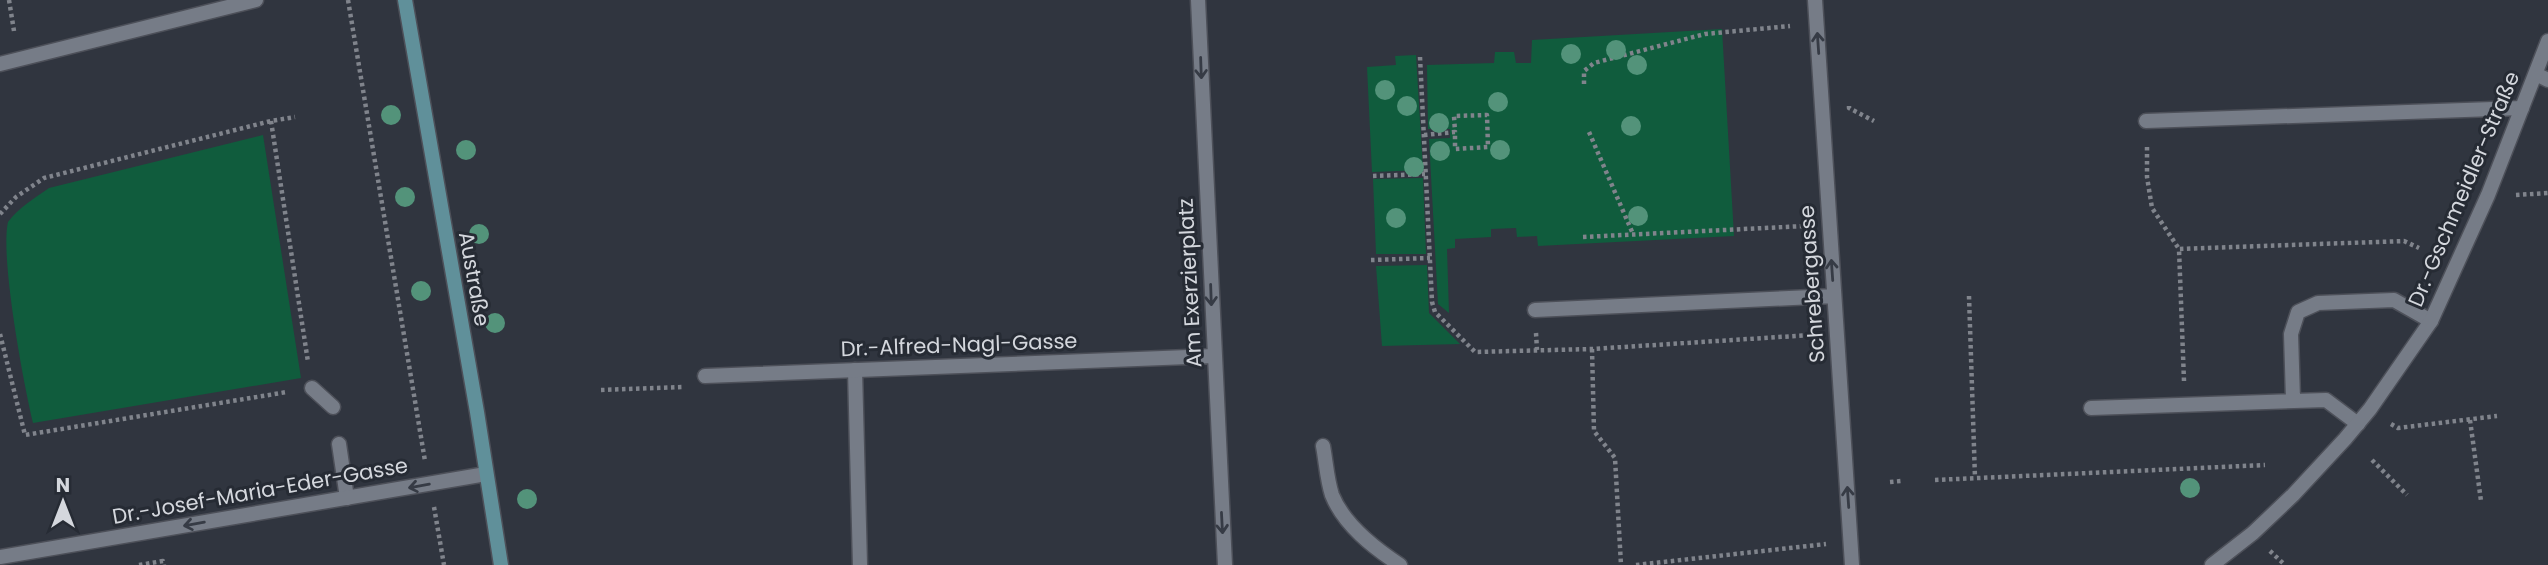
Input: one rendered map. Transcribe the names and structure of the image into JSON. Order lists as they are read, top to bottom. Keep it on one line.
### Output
{"streets":{"main road":["Austraße"],"street":["Dr.-Gschmeidler-Straße","Am Exerzierplatz","Schrebergasse","Dr.-Alfred-Nagl-Gasse","Dr.-Josef-Maria-Eder-Gasse"]},"crossings":[["Austraße","Dr.-Josef-Maria-Eder-Gasse"],["Am Exerzierplatz","Dr.-Alfred-Nagl-Gasse"]],"one_way":["Am Exerzierplatz","Schrebergasse","Dr.-Josef-Maria-Eder-Gasse"],"north":"top"}
